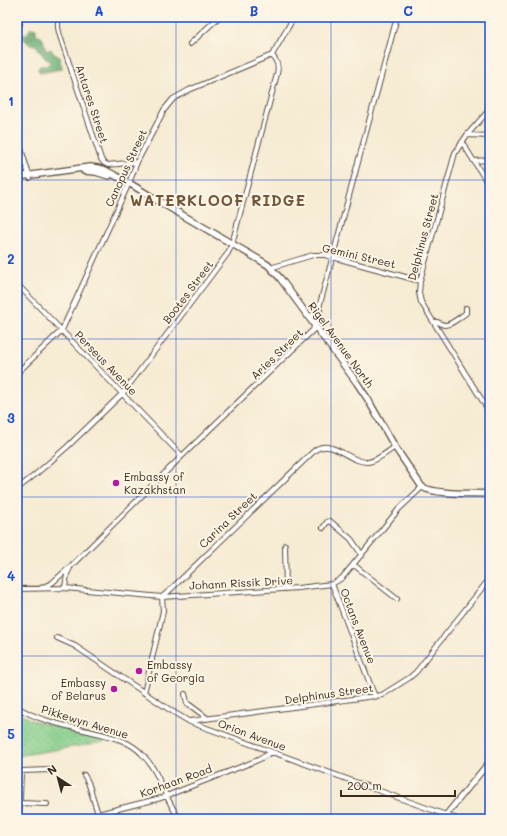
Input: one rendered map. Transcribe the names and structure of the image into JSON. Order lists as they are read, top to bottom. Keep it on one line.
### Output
{"streets":{"main road":["Rigel Avenue North"],"street":["Antares Street","Canopus Street","Delphinus Street","Gemini Street","Bootes Street","Aries Street","Perseus Avenue","Carina Street","Johann Rissik Drive","Octans Avenue","Pikkewyn Avenue","Orion Avenue","Korhaan Road"]},"crossings":[["Antares Street","Canopus Street"],["Canopus Street","Bootes Street"],["Canopus Street","Rigel Avenue North"],["Canopus Street","Perseus Avenue"],["Delphinus Street","Gemini Street"],["Delphinus Street","Octans Avenue"],["Delphinus Street","Orion Avenue"],["Gemini Street","Rigel Avenue North"],["Gemini Street","Aries Street"],["Bootes Street","Rigel Avenue North"],["Bootes Street","Perseus Avenue"],["Rigel Avenue North","Aries Street"],["Rigel Avenue North","Carina Street"],["Aries Street","Perseus Avenue"],["Aries Street","Johann Rissik Drive"],["Carina Street","Johann Rissik Drive"],["Johann Rissik Drive","Octans Avenue"],["Pikkewyn Avenue","Korhaan Road"],["Orion Avenue","Korhaan Road"]],"districts":["WATERKLOOF RIDGE"],"places":["Embassy of Kazakhstan","Embassy of Georgia","Embassy of Belarus"],"scale_bar":"200 m","north":"top left","grid":{"columns":["A","B","C"],"rows":["1","2","3","4","5"]}}
